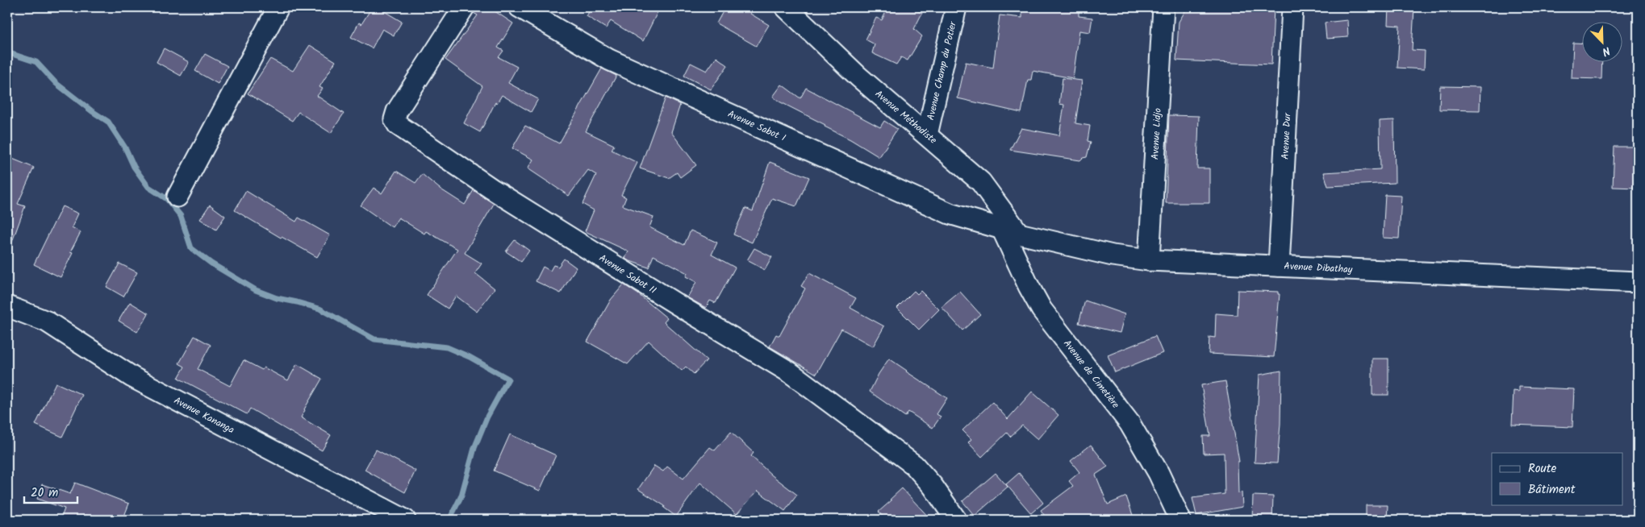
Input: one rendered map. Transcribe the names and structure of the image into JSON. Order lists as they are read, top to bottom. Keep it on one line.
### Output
{"streets":{"street":["Avenue Champ du Potier","Avenue Méthodiste","Avenue Sabot I","Avenue Lidjo","Avenue Dur","Avenue Dibathay","Avenue Sabot II","Avenue de Cimetière","Avenue Kananga"]},"crossings":[["Avenue Champ du Potier","Avenue Méthodiste"],["Avenue Méthodiste","Avenue Sabot I"],["Avenue Méthodiste","Avenue Dibathay"],["Avenue Méthodiste","Avenue de Cimetière"],["Avenue Sabot I","Avenue Dibathay"],["Avenue Sabot I","Avenue de Cimetière"],["Avenue Lidjo","Avenue Dibathay"],["Avenue Dur","Avenue Dibathay"],["Avenue Dibathay","Avenue de Cimetière"]],"legend":["Route","Bâtiment"],"scale_bar":"20 m","north":"bottom right"}
